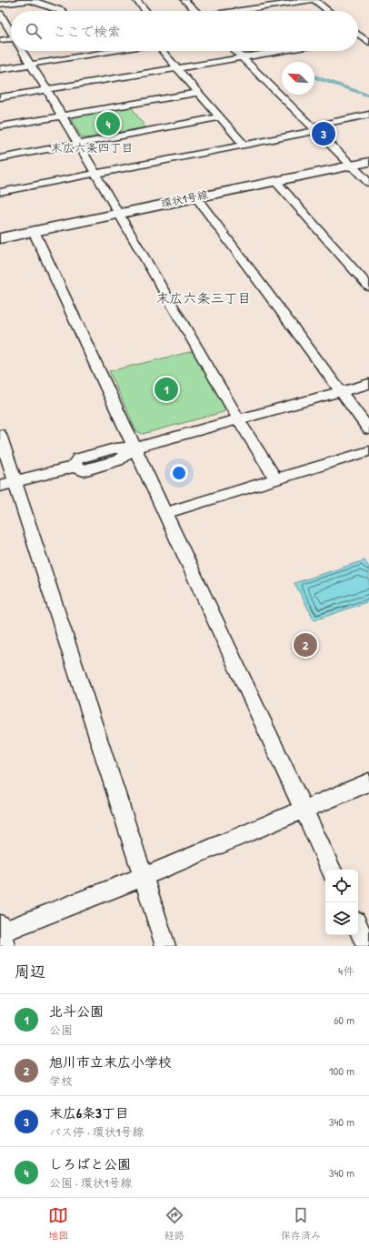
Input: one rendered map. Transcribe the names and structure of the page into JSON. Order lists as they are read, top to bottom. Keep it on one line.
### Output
{"streets":{"main road":["環状1号線"]},"districts":["末広六条四丁目","末広六条三丁目"],"north":"top left","page":{"search":"ここで検索","pins":["4","3","1","2"],"heading":["周辺","4件"],"list":[{"mark":"1","name":"北斗公園","note":"公園","value":"60 m"},{"mark":"2","name":"旭川市立末広小学校","note":"学校","value":"100 m"},{"mark":"3","name":"末広6条3丁目","note":"バス停 · 環状1号線","value":"340 m"},{"mark":"4","name":"しろばと公園","note":"公園 · 環状1号線","value":"340 m"}],"nav":["地図","経路","保存済み"]}}
